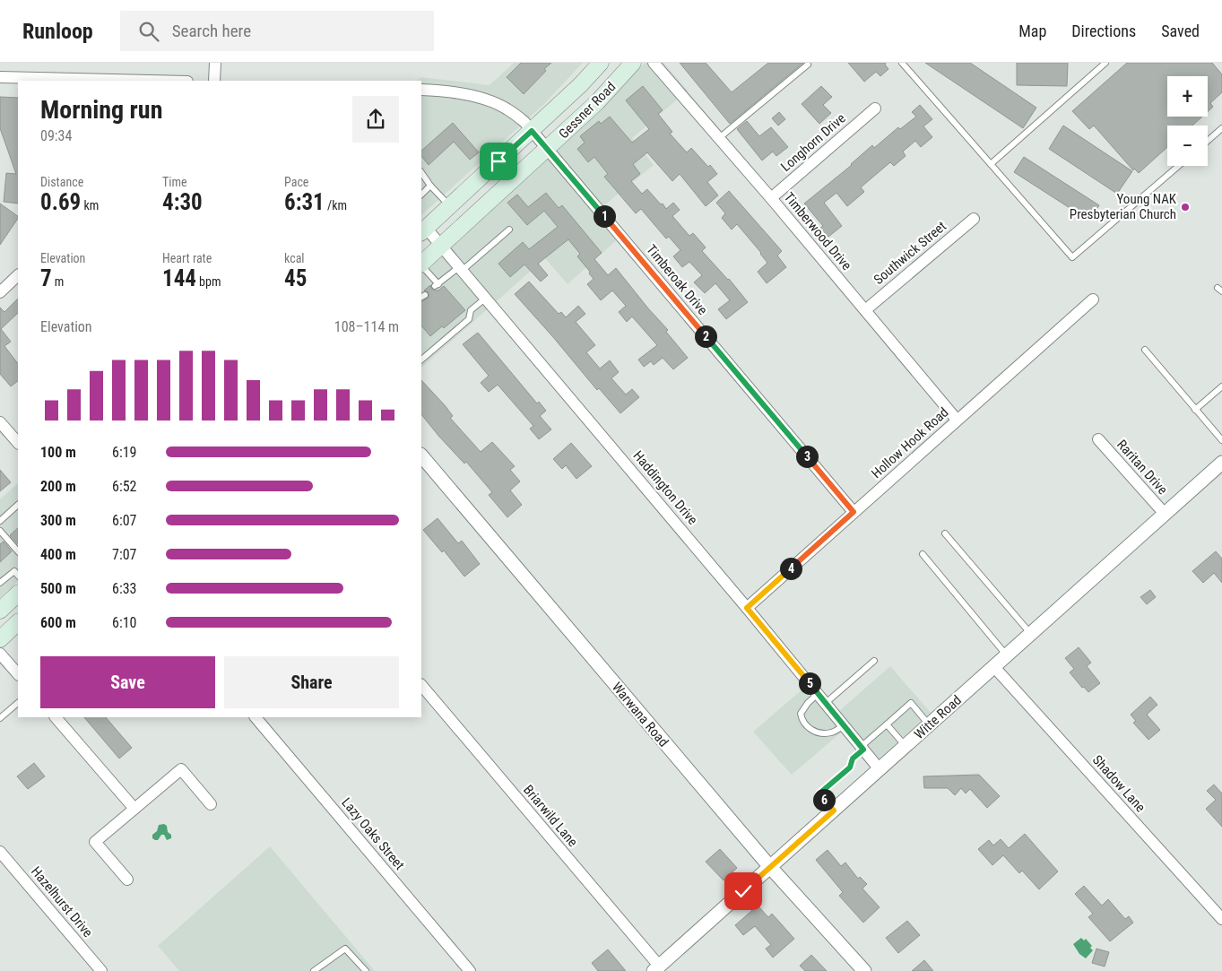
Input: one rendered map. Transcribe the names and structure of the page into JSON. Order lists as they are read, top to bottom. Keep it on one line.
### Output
{"streets":{"main road":["Gessner Road"],"street":["Longhorn Drive","Timberwood Drive","Southwick Street","Timberoak Drive","Hollow Hook Road","Raritan Drive","Haddington Drive","Warwana Road","Witte Road","Shadow Lane","Briarwild Lane","Lazy Oaks Street","Hazelhurst Drive"]},"crossings":[["Gessner Road","Timberoak Drive"],["Gessner Road","Haddington Drive"],["Longhorn Drive","Timberwood Drive"],["Timberwood Drive","Southwick Street"],["Timberwood Drive","Hollow Hook Road"],["Timberoak Drive","Hollow Hook Road"],["Hollow Hook Road","Haddington Drive"],["Raritan Drive","Witte Road"],["Haddington Drive","Witte Road"],["Warwana Road","Witte Road"],["Witte Road","Shadow Lane"],["Witte Road","Briarwild Lane"]],"places":["Young NAK Presbyterian Church"],"page":{"header":"Runloop","search":"Search here","nav":["Map","Directions","Saved"],"map_buttons":["+","−"],"heading":["Morning run","09:34"],"stats":[["Distance","0.69 km"],["Time","4:30"],["Pace","6:31 /km"],["Elevation","7 m"],["Heart rate","144 bpm"],["kcal","45"]],"pins":["1","2","3","4","5","6"],"chart":["Elevation","108–114 m"],"list":[{"name":"100 m","note":"6:19"},{"name":"200 m","note":"6:52"},{"name":"300 m","note":"6:07"},{"name":"400 m","note":"7:07"},{"name":"500 m","note":"6:33"},{"name":"600 m","note":"6:10"}],"buttons":["Save","Share"]}}
